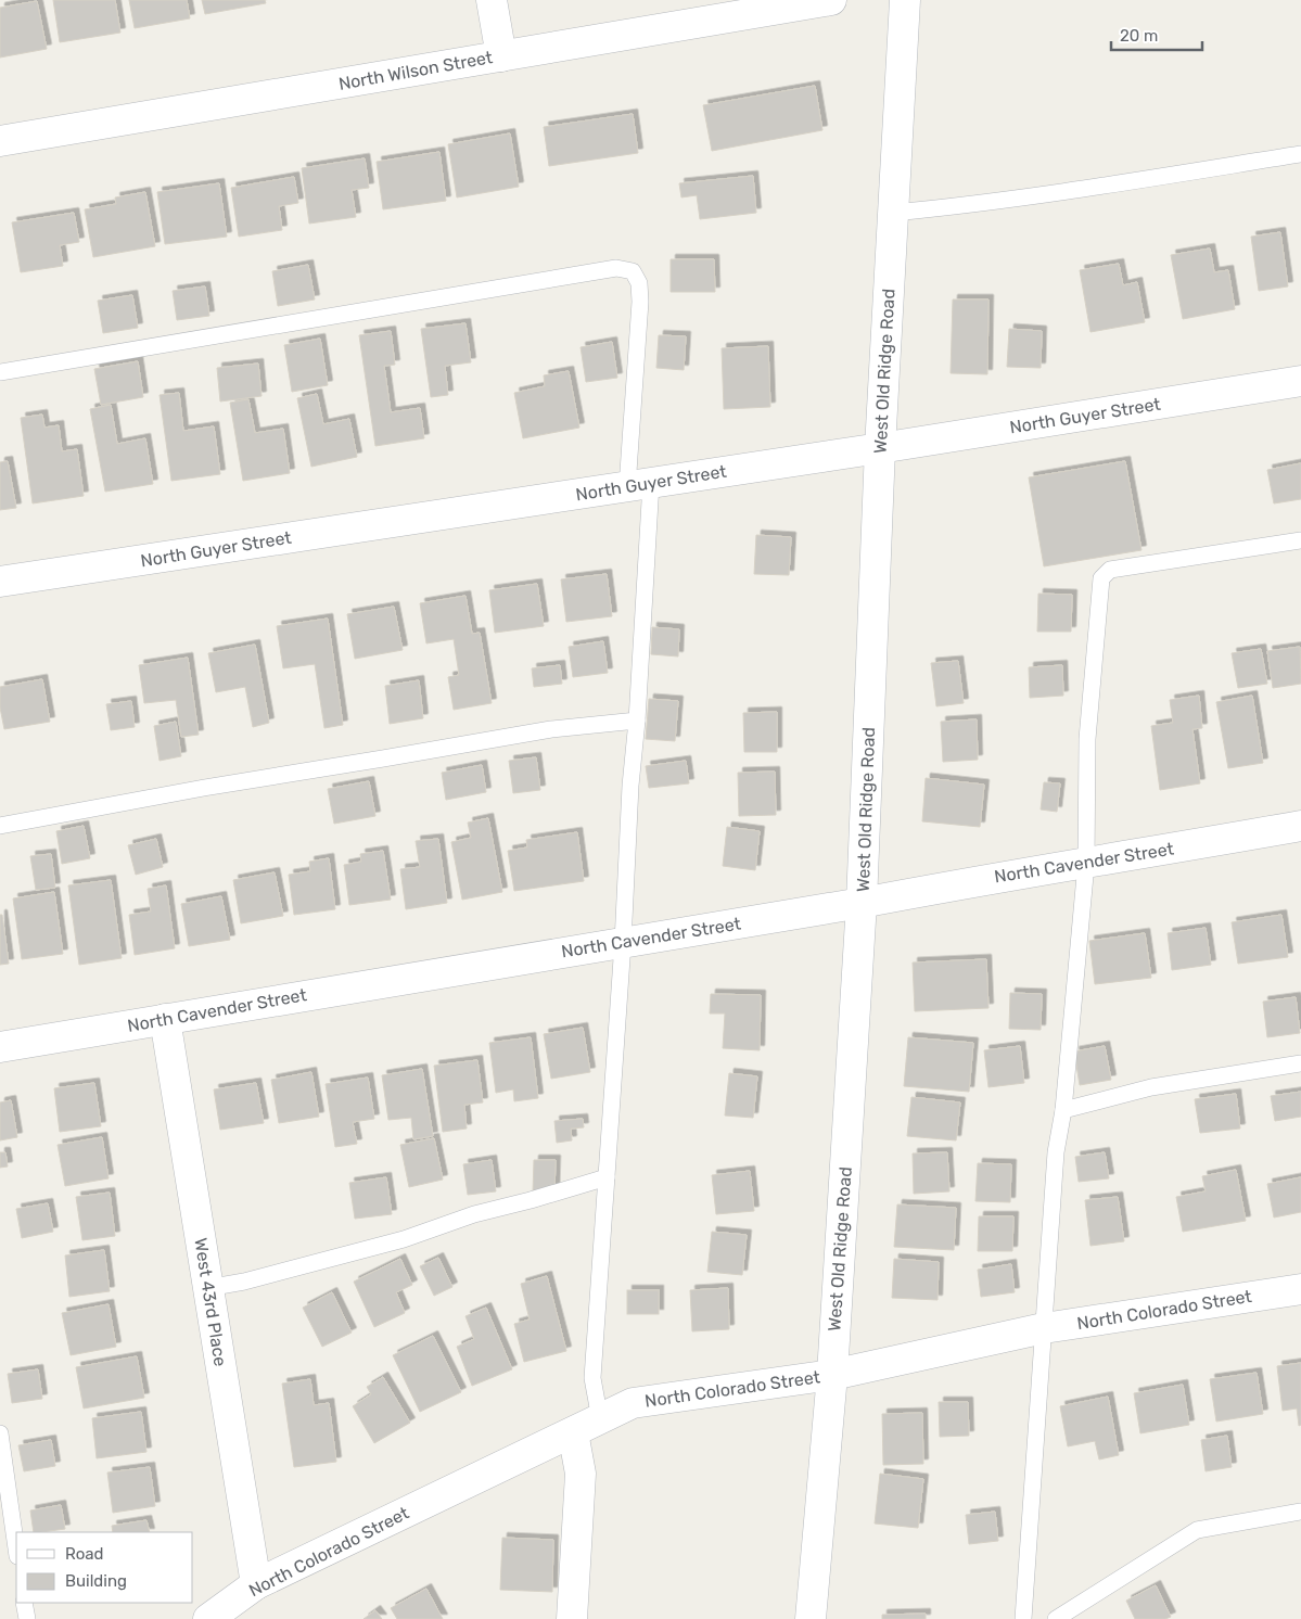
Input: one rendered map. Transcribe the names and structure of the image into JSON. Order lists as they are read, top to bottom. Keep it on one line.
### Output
{"streets":{"street":["North Wilson Street","West Old Ridge Road","North Guyer Street","North Cavender Street","West 43rd Place","North Colorado Street"]},"crossings":[["West Old Ridge Road","North Guyer Street"],["West Old Ridge Road","North Cavender Street"],["West Old Ridge Road","North Colorado Street"],["North Cavender Street","West 43rd Place"],["West 43rd Place","North Colorado Street"]],"legend":["Road","Building"],"scale_bar":"20 m"}
